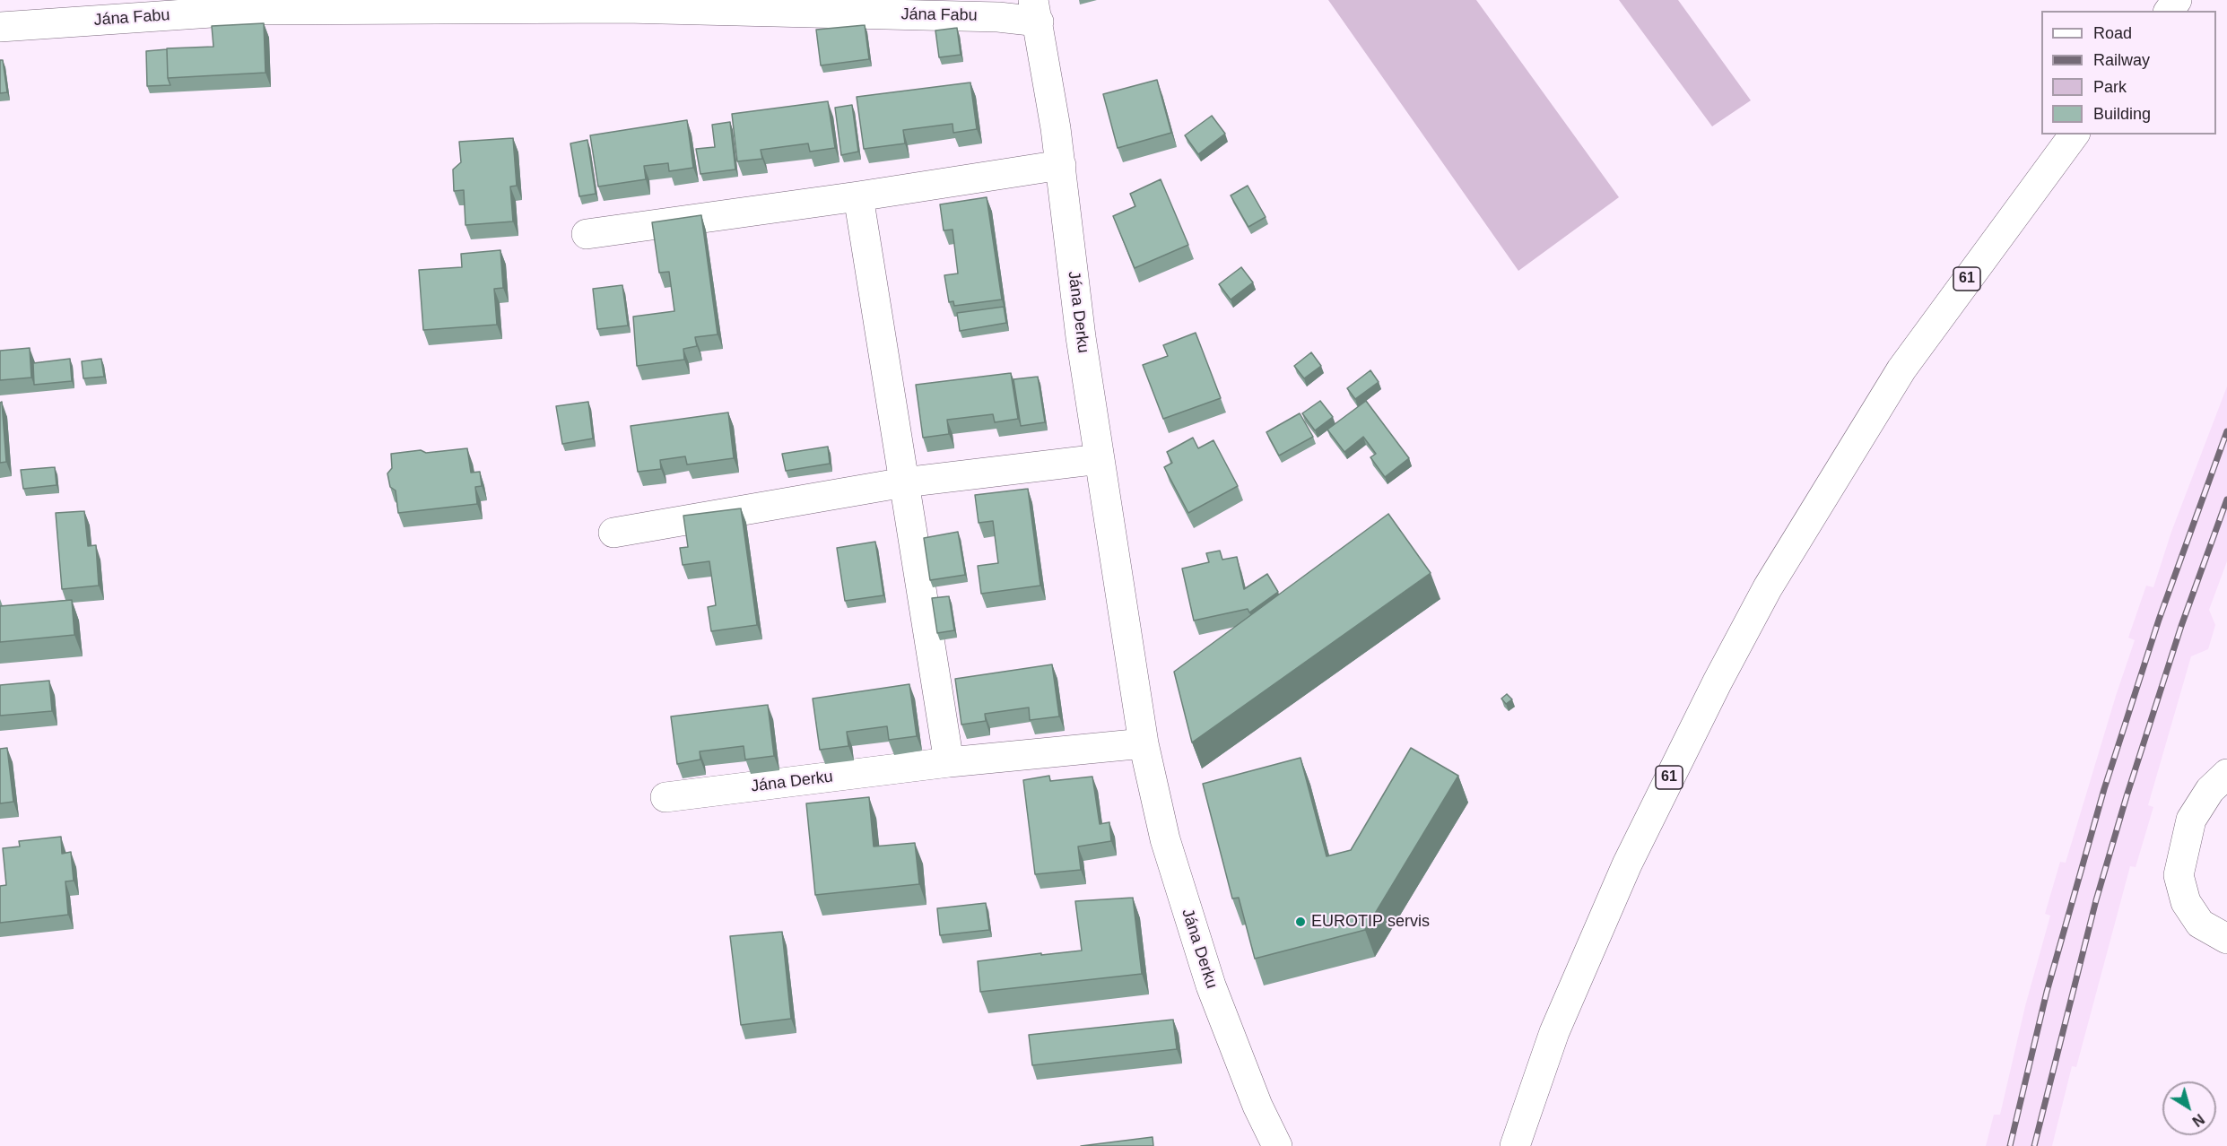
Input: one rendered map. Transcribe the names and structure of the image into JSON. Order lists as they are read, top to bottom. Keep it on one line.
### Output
{"streets":{"street":["Jána Fabu","61","Jána Derku"]},"crossings":[["Jána Fabu","Jána Derku"]],"places":["EUROTIP servis"],"legend":["Road","Railway","Park","Building"],"north":"bottom right"}
